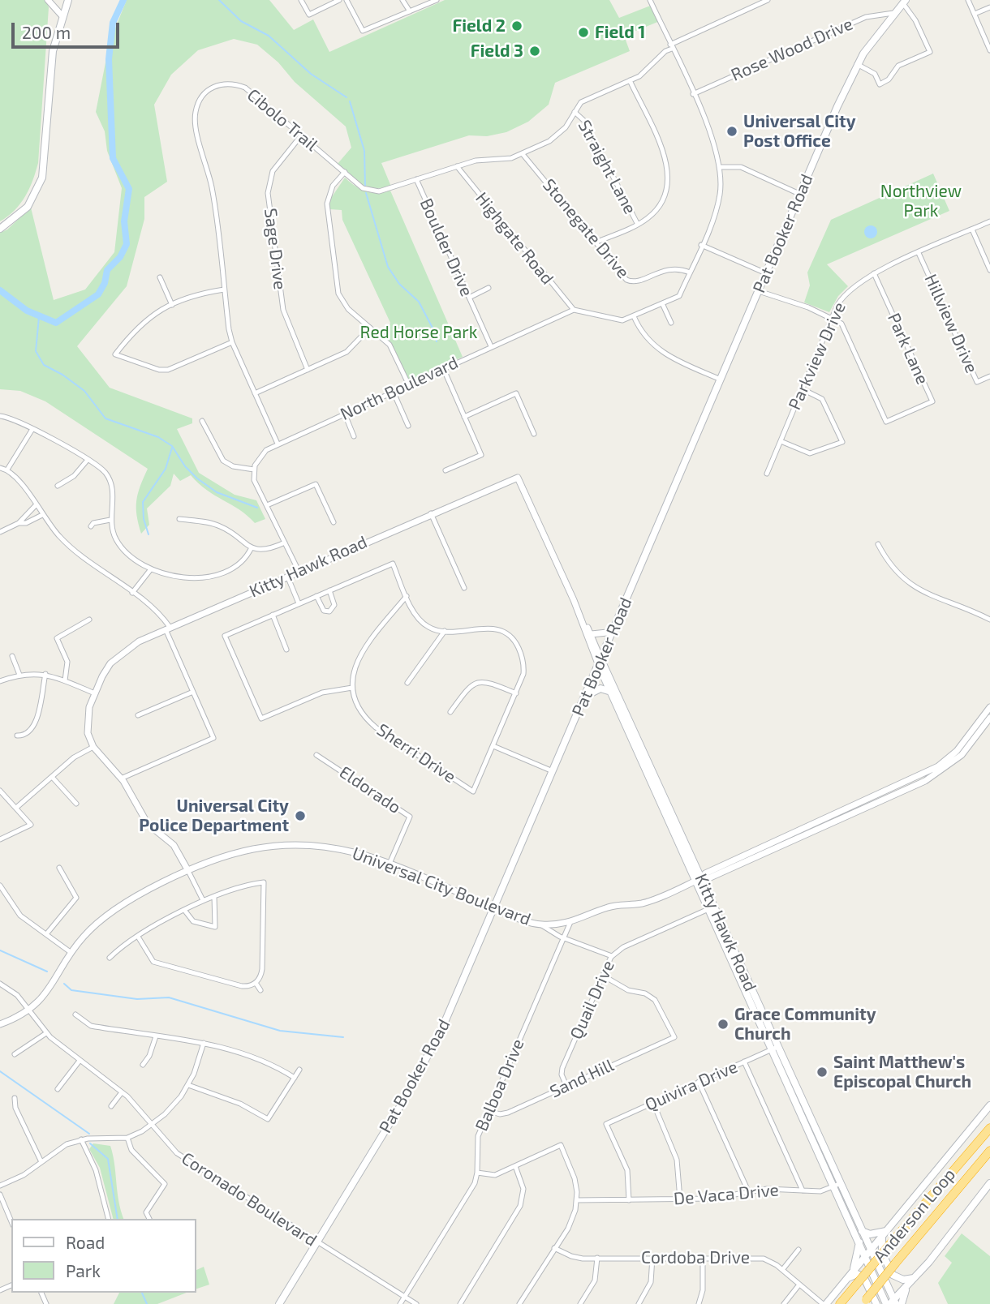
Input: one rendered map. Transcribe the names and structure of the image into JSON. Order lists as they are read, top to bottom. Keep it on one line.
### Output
{"streets":{"highway":["Anderson Loop"],"main road":["Pat Booker Road","Kitty Hawk Road"],"street":["Rose Wood Drive","Cibolo Trail","Straight Lane","Stonegate Drive","Highgate Road","Boulder Drive","Sage Drive","Hillview Drive","Park Lane","Parkview Drive","North Boulevard","Sherri Drive","Eldorado","Universal City Boulevard","Quail Drive","Sand Hill","Balboa Drive","Quivira Drive","De Vaca Drive","Coronado Boulevard","Cordoba Drive"]},"crossings":[["Rose Wood Drive","Pat Booker Road"],["Cibolo Trail","Straight Lane"],["Cibolo Trail","Stonegate Drive"],["Cibolo Trail","Highgate Road"],["Cibolo Trail","Boulder Drive"],["Cibolo Trail","Sage Drive"],["Cibolo Trail","North Boulevard"],["Pat Booker Road","Kitty Hawk Road"],["Pat Booker Road","Universal City Boulevard"],["Pat Booker Road","Coronado Boulevard"],["Highgate Road","North Boulevard"],["Boulder Drive","North Boulevard"],["Hillview Drive","Parkview Drive"],["Park Lane","Parkview Drive"],["Kitty Hawk Road","Universal City Boulevard"],["Kitty Hawk Road","Quail Drive"],["Kitty Hawk Road","Quivira Drive"],["Kitty Hawk Road","De Vaca Drive"],["Eldorado","Universal City Boulevard"],["Universal City Boulevard","Balboa Drive"],["Universal City Boulevard","Coronado Boulevard"],["Quail Drive","Sand Hill"],["Sand Hill","Balboa Drive"],["Balboa Drive","Coronado Boulevard"],["Quivira Drive","De Vaca Drive"]],"parks":["Northview Park","Red Horse Park"],"places":["Field 2","Field 1","Field 3","Universal City Post Office","Universal City Police Department","Grace Community Church","Saint Matthew's Episcopal Church"],"legend":["Road","Park"],"scale_bar":"200 m"}
